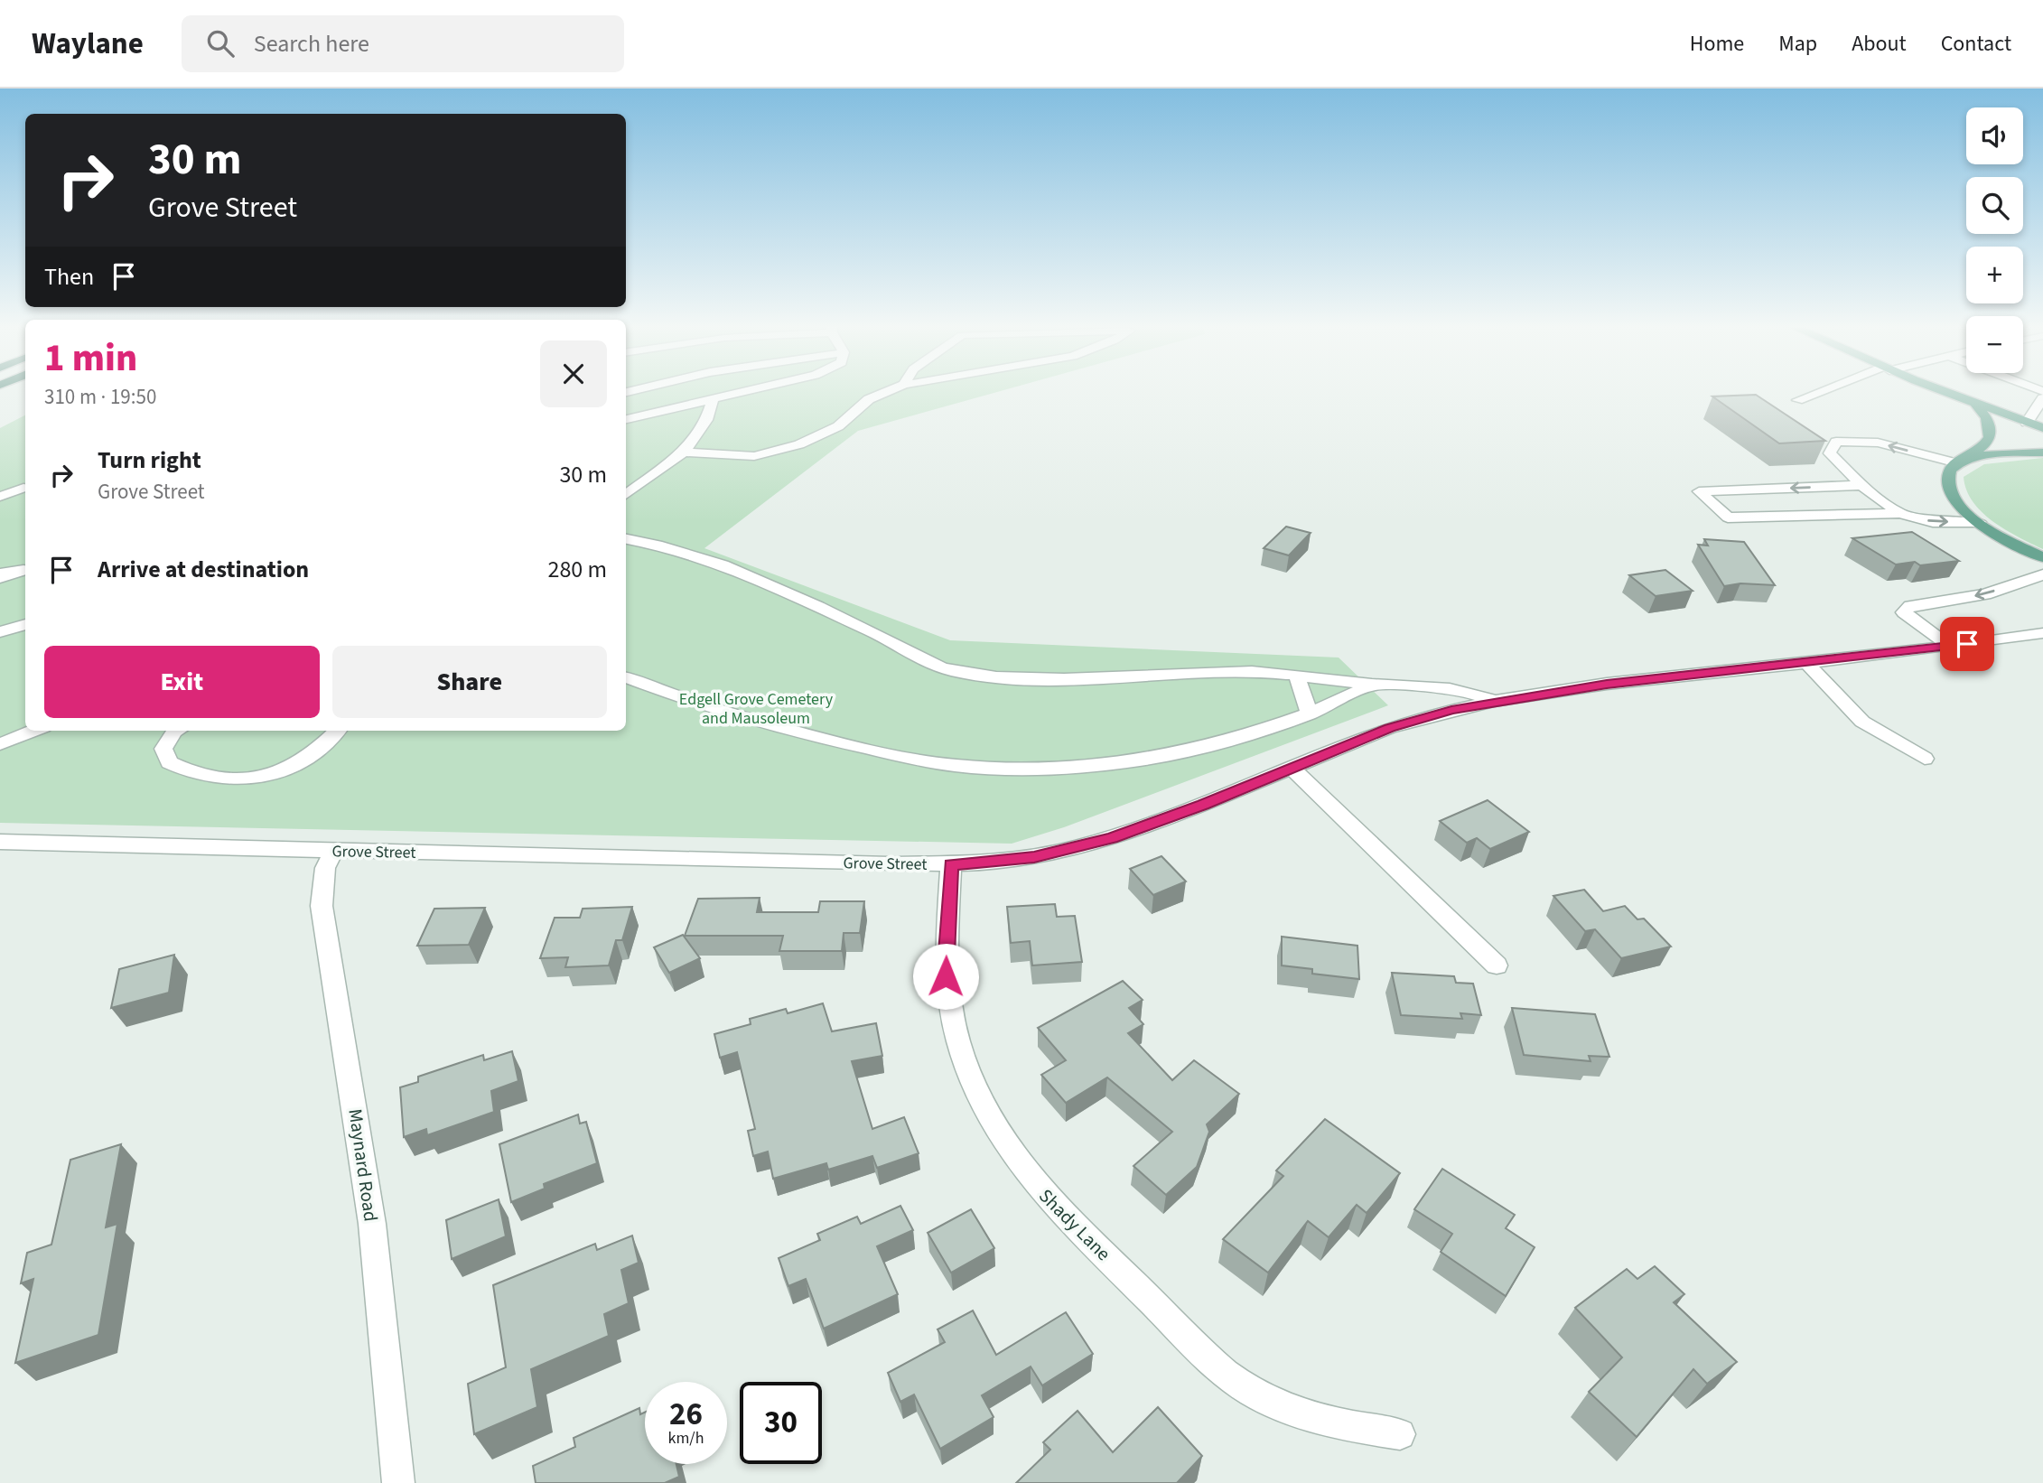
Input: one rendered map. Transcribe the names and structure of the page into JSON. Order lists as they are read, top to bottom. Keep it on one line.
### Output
{"streets":{"street":["Grove Street","Maynard Road","Shady Lane"]},"crossings":[["Grove Street","Maynard Road"],["Grove Street","Shady Lane"]],"parks":["Edgell Grove Cemetery and Mausoleum"],"page":{"header":"Waylane","search":"Search here","nav":["Home","Map","About","Contact"],"map_buttons":["+","−"],"turn":["30 m","Grove Street"],"then":"Then","heading":["1 min","310 m · 19:50"],"list":[{"name":"Turn right","note":"Grove Street","value":"30 m"},{"name":"Arrive at destination","value":"280 m"}],"buttons":["Exit","Share"],"speed":"26 km/h","limit":"30"}}
